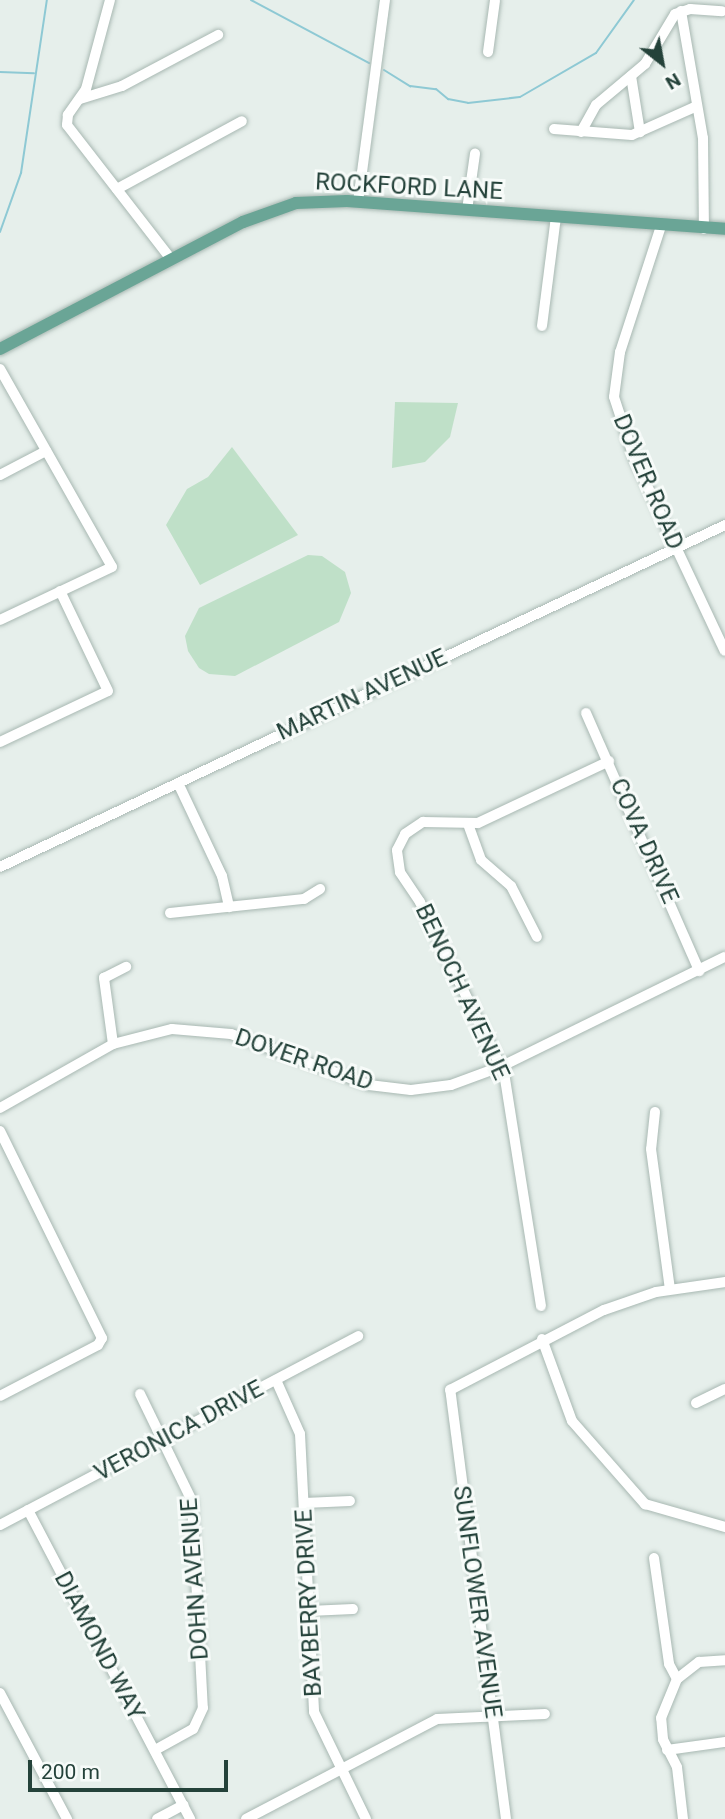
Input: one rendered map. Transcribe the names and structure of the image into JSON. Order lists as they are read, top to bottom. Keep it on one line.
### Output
{"streets":{"main road":["ROCKFORD LANE"],"street":["DOVER ROAD","MARTIN AVENUE","COVA DRIVE","BENOCH AVENUE","VERONICA DRIVE","DOHN AVENUE","SUNFLOWER AVENUE","BAYBERRY DRIVE","DIAMOND WAY"]},"crossings":[["ROCKFORD LANE","DOVER ROAD"],["DOVER ROAD","MARTIN AVENUE"],["DOVER ROAD","COVA DRIVE"],["DOVER ROAD","BENOCH AVENUE"],["VERONICA DRIVE","DOHN AVENUE"],["VERONICA DRIVE","BAYBERRY DRIVE"],["VERONICA DRIVE","DIAMOND WAY"],["DOHN AVENUE","DIAMOND WAY"]],"scale_bar":"200 m","north":"bottom right"}
